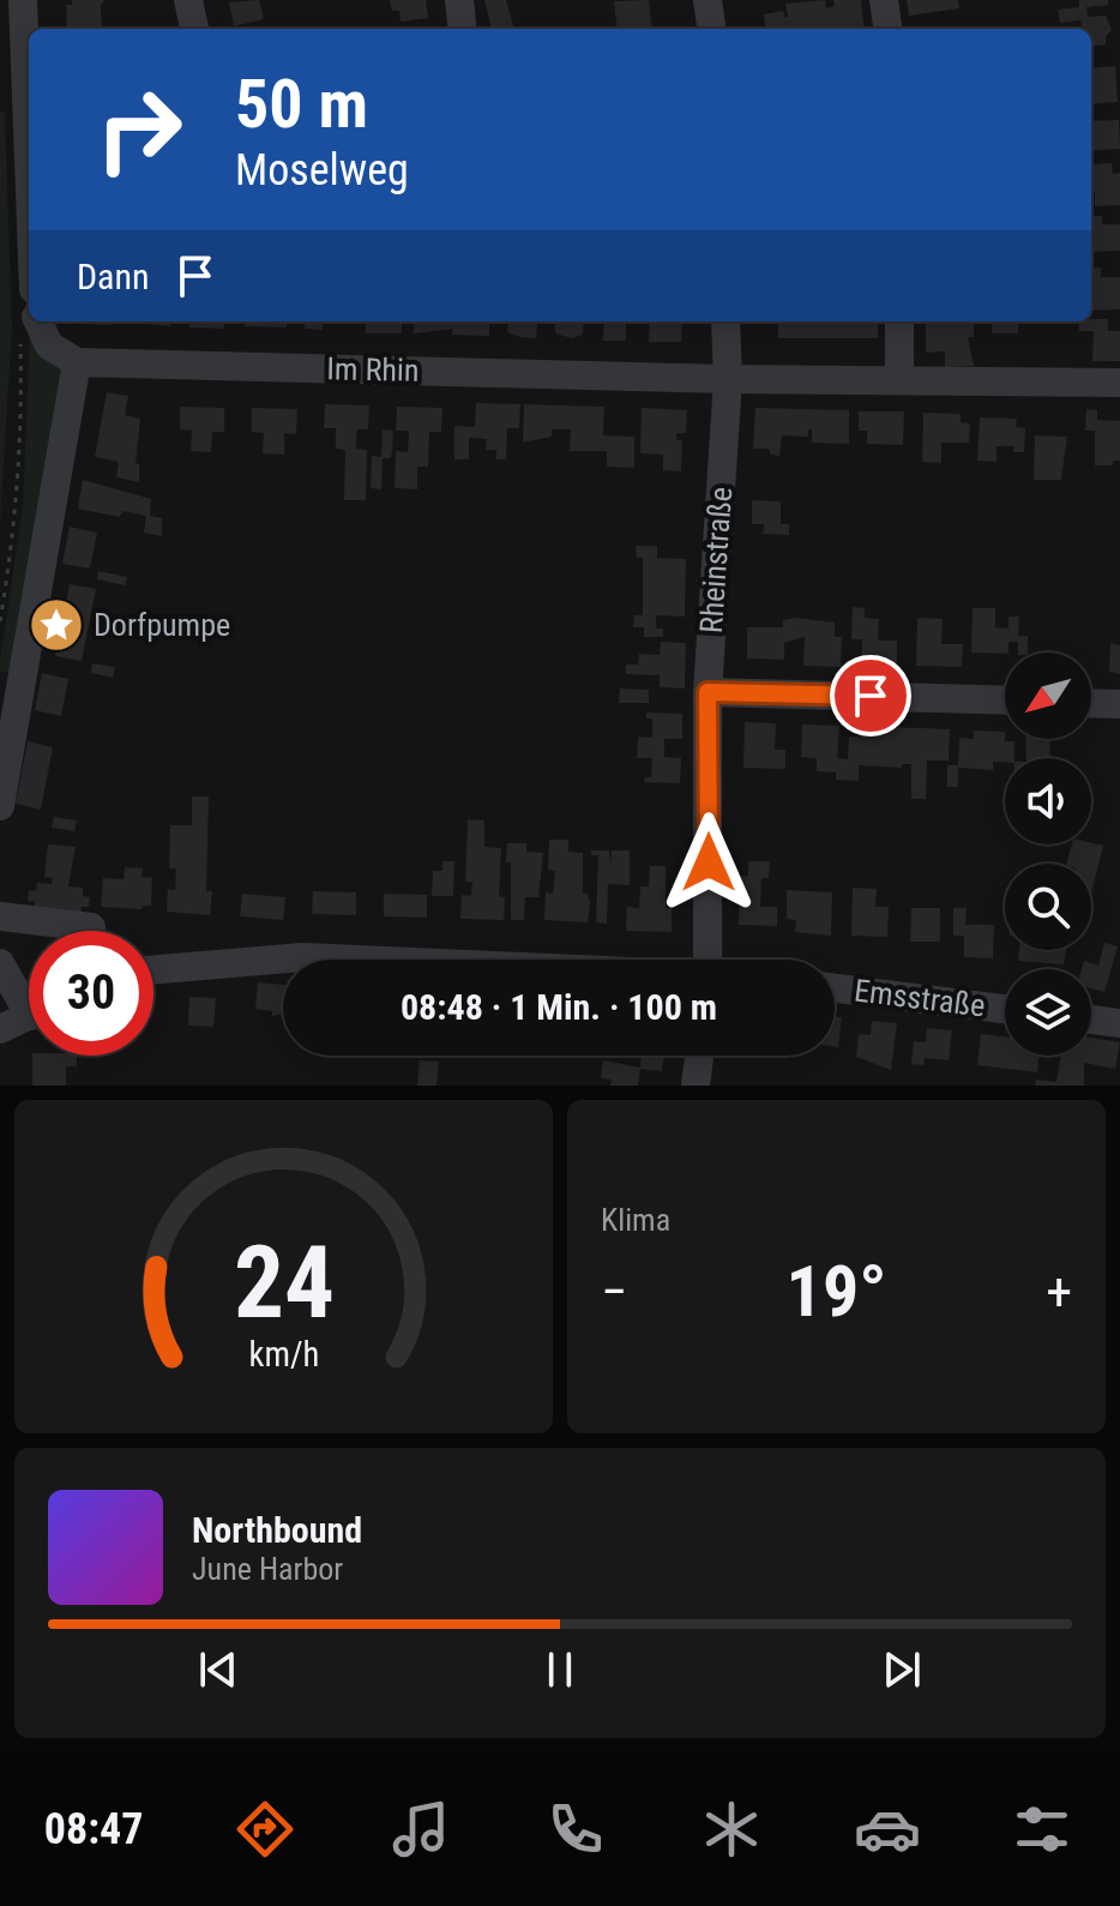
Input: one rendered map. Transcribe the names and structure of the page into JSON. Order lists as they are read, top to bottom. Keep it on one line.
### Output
{"streets":{"street":["Im Rhin","Rheinstraße","Emsstraße"]},"crossings":[["Im Rhin","Rheinstraße"]],"places":{"place":["Dorfpumpe"]},"north":"bottom left","page":{"turn":["50 m","Moselweg"],"then":"Dann","limit":"30","trip":"08:48 · 1 Min. · 100 m","tile":"Klima","heat":["−","19°","+"],"song":["Northbound","June Harbor"],"tabs":"08:47","gauge":["24","km/h"]}}
